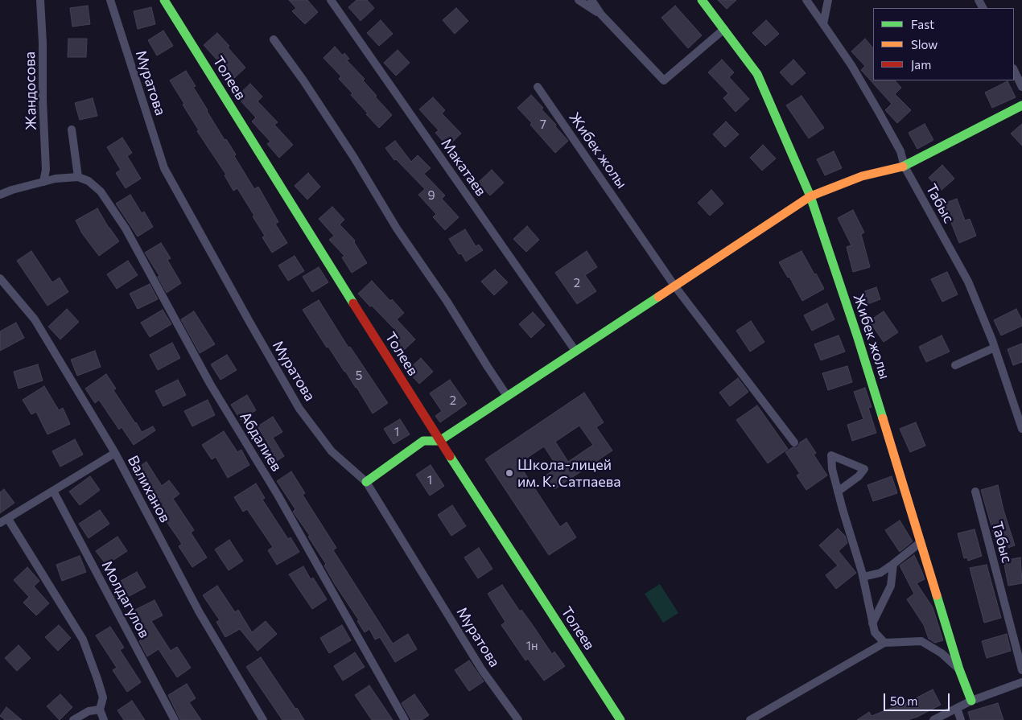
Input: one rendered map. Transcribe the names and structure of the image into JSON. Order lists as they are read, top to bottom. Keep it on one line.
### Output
{"streets":{"street":["Толеев","Муратова","Жандосова","Жибек жолы","Макатаев","Табыс","Абдалиев","Валиханов","Молдагулов"]},"places":["Школа-лицей им. К. Сатпаева"],"house_numbers":["7","9","2","5","2","1","1","1н"],"legend":["Fast","Slow","Jam"],"scale_bar":"50 m"}
